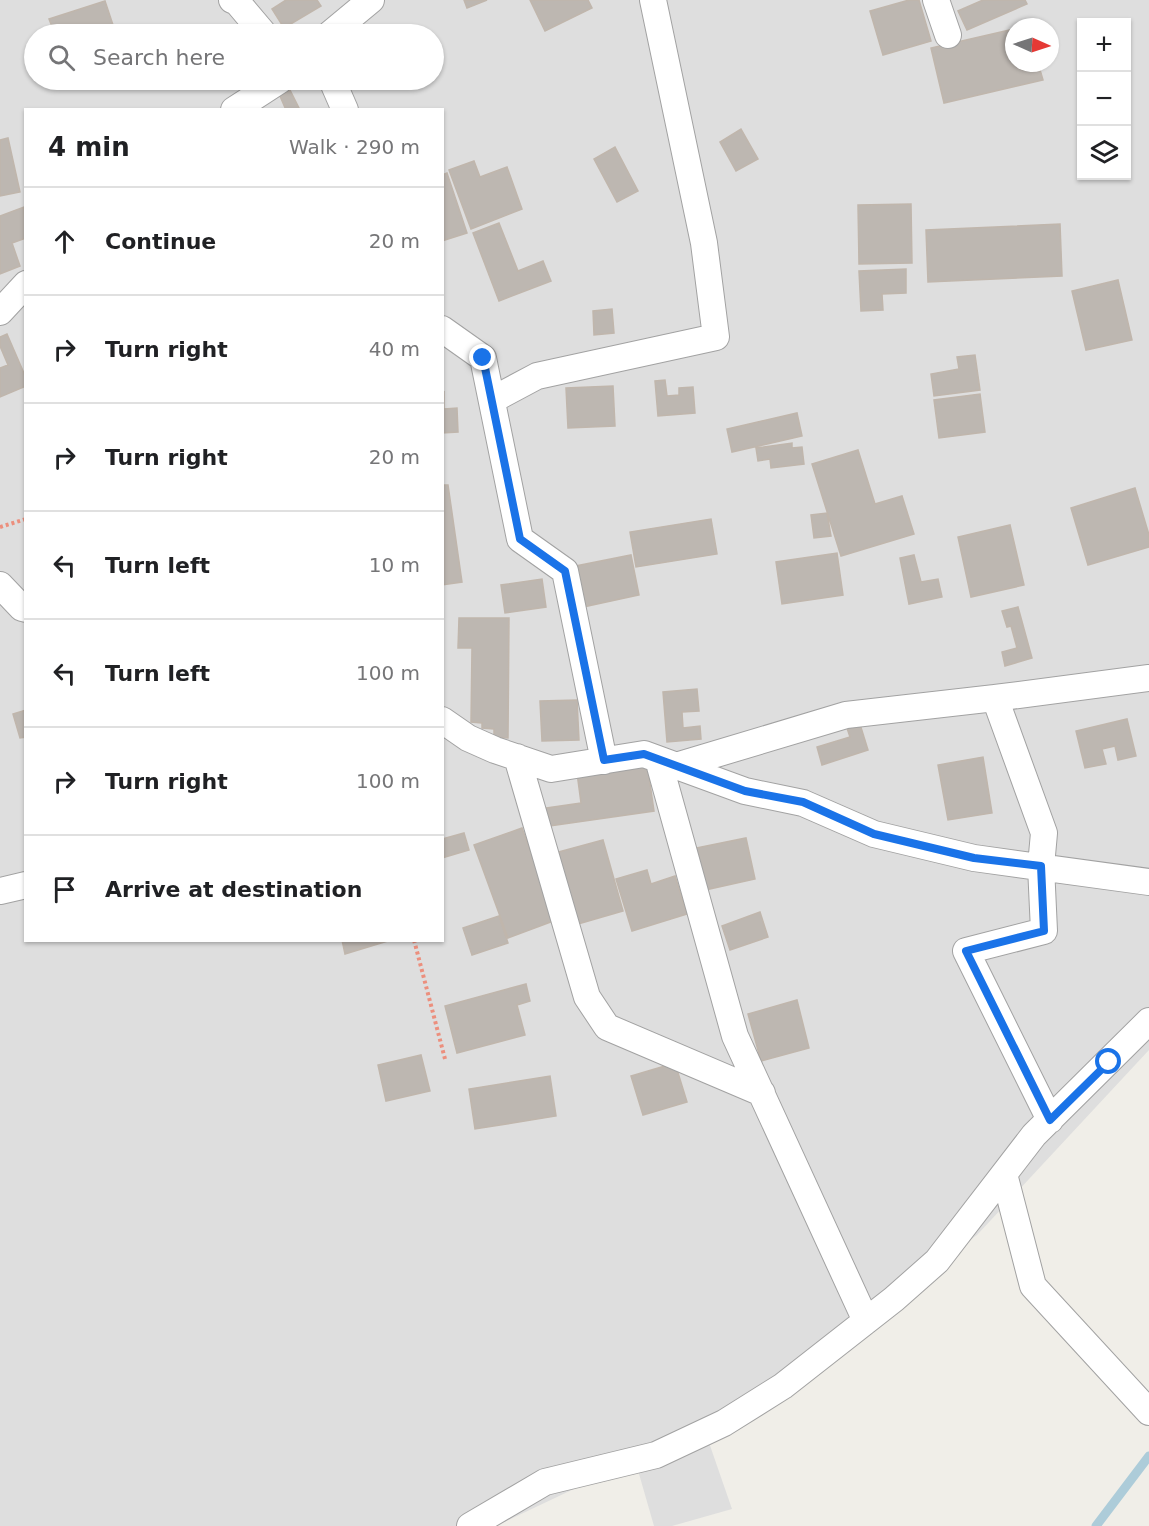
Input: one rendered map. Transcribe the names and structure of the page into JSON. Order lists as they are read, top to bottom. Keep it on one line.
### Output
{"north":"right","page":{"map_buttons":["+","−"],"search":"Search here","heading":["4 min","Walk · 290 m"],"list":[["Continue","20 m"],["Turn right","40 m"],["Turn right","20 m"],["Turn left","10 m"],["Turn left","100 m"],["Turn right","100 m"],"Arrive at destination"]}}
